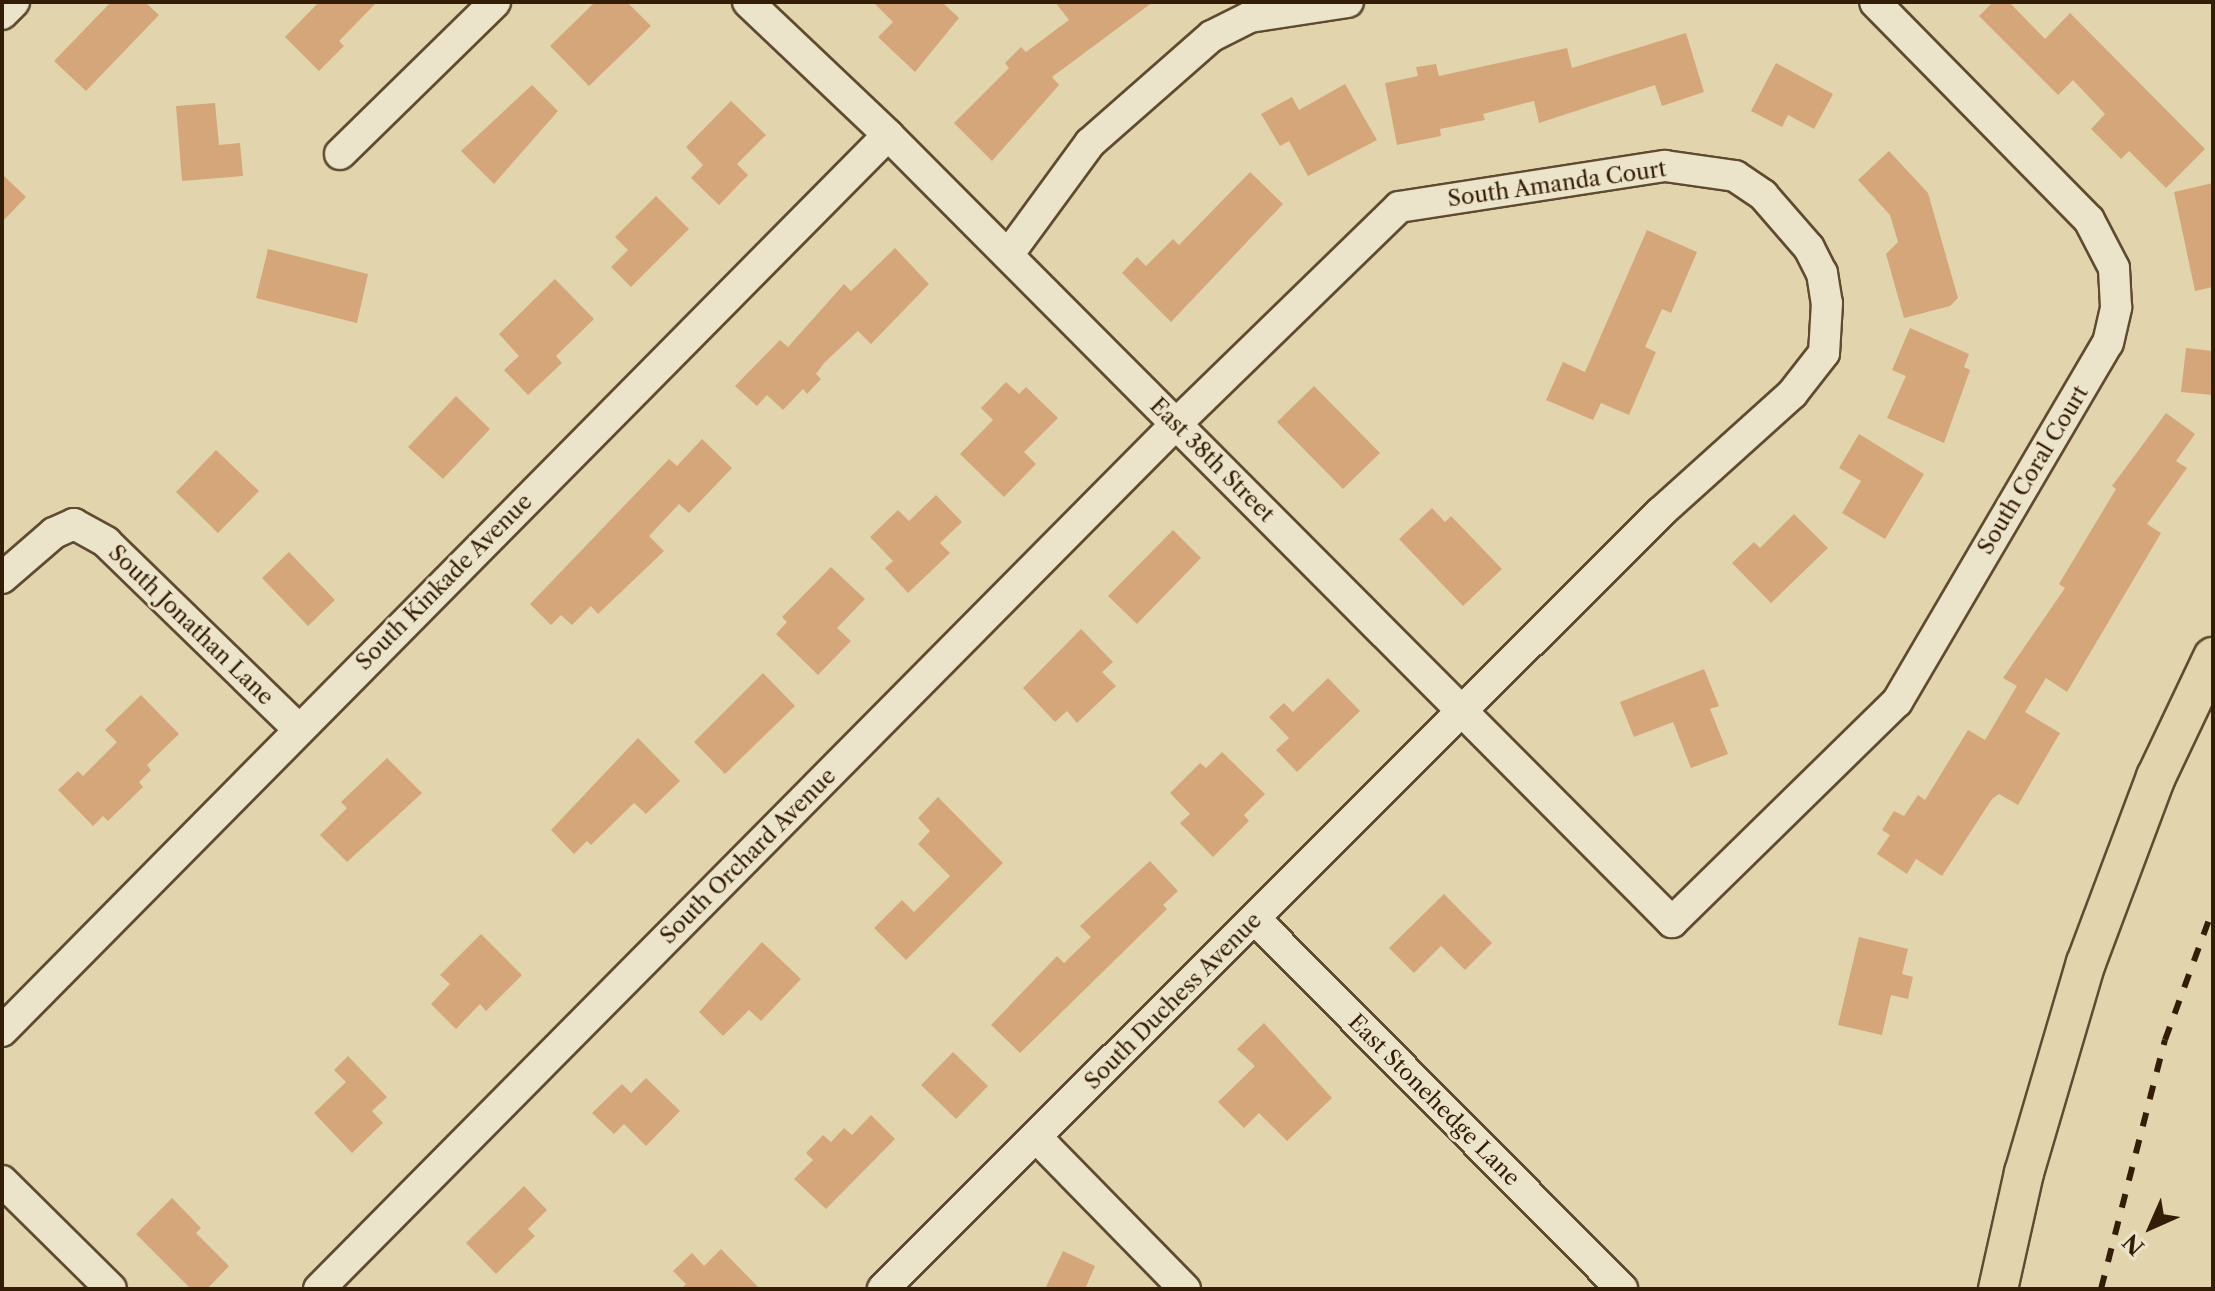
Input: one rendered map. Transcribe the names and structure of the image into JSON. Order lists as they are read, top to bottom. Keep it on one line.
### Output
{"streets":{"street":["South Amanda Court","East 38th Street","South Coral Court","South Kinkade Avenue","South Jonathan Lane","South Orchard Avenue","South Duchess Avenue","East Stonehedge Lane"]},"crossings":[["South Amanda Court","East 38th Street"],["South Amanda Court","South Orchard Avenue"],["South Amanda Court","South Duchess Avenue"],["East 38th Street","South Coral Court"],["East 38th Street","South Kinkade Avenue"],["East 38th Street","South Orchard Avenue"],["East 38th Street","South Duchess Avenue"],["South Kinkade Avenue","South Jonathan Lane"],["South Duchess Avenue","East Stonehedge Lane"]],"north":"bottom left"}
